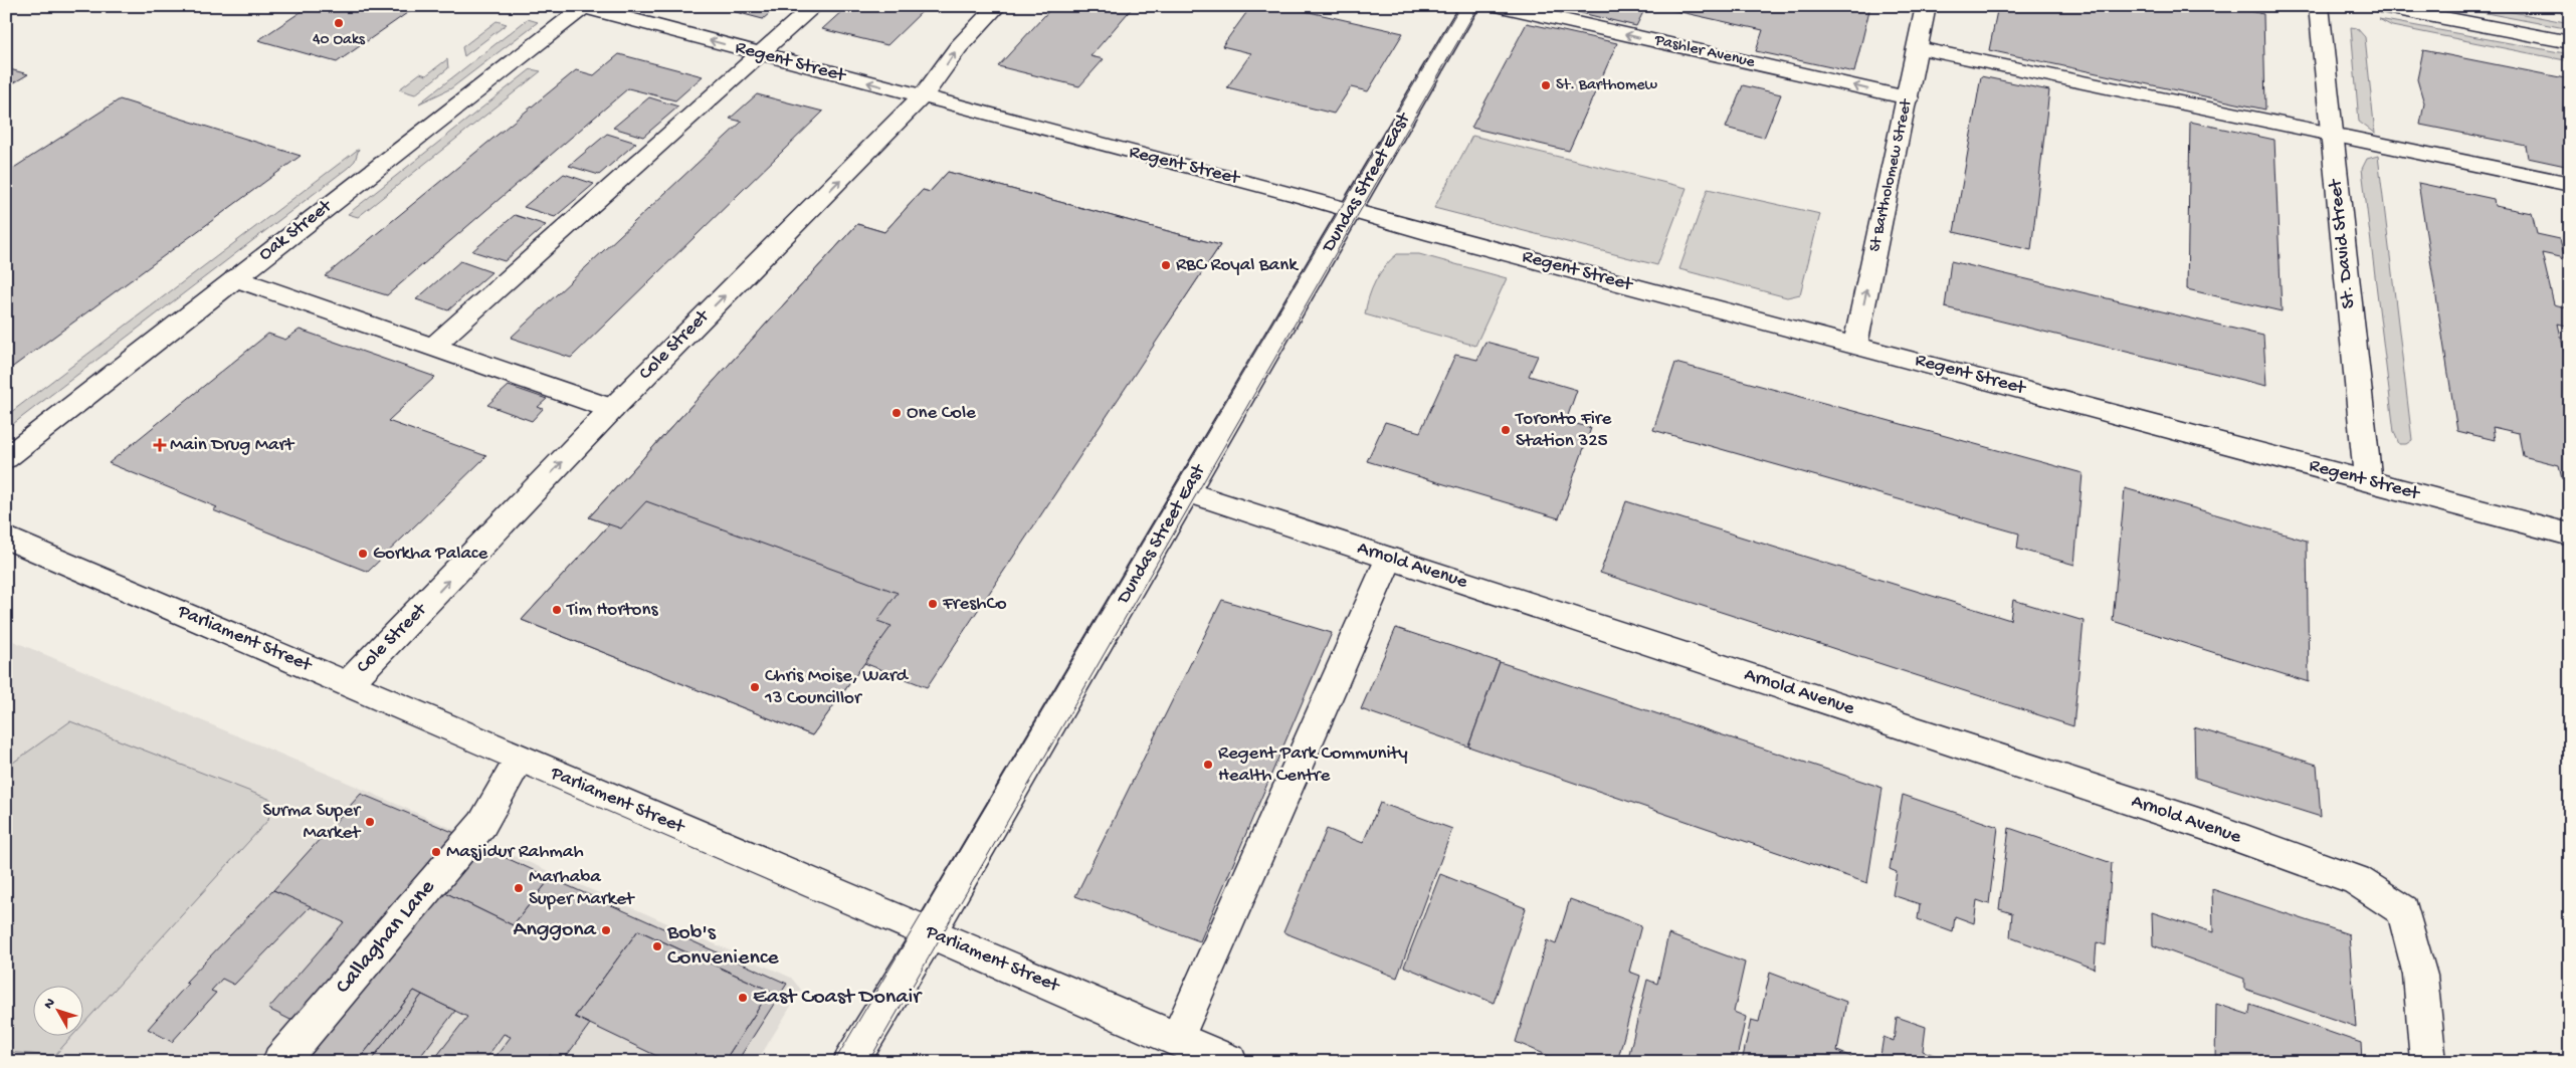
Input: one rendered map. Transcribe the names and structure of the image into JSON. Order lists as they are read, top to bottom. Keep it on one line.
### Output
{"streets":{"street":["Pashler Avenue","Regent Street","St Bartholomew Street","Dundas Street East","Oak Street","St. David Street","Cole Street","Arnold Avenue","Parliament Street","Callaghan Lane"]},"crossings":[["Pashler Avenue","St Bartholomew Street"],["Regent Street","St Bartholomew Street"],["Regent Street","Dundas Street East"],["Regent Street","Oak Street"],["Regent Street","St. David Street"],["Regent Street","Cole Street"],["Dundas Street East","Arnold Avenue"],["Dundas Street East","Parliament Street"],["Cole Street","Parliament Street"],["Parliament Street","Callaghan Lane"]],"one_way":["Pashler Avenue","St Bartholomew Street"],"places":{"other":["40 Oaks","St. Barthomew","RBC Royal Bank","One Cole","Toronto Fire Station 325","Gorkha Palace","FreshCo","Tim Hortons","Chris Moise, Ward 13 Councillor","Regent Park Community Health Centre","Surma Super Market","Masjidur Rahmah","Marhaba Super Market","Anggona","Bob's Convenience","East Coast Donair"],"health":["Main Drug Mart"]},"north":"top left"}
